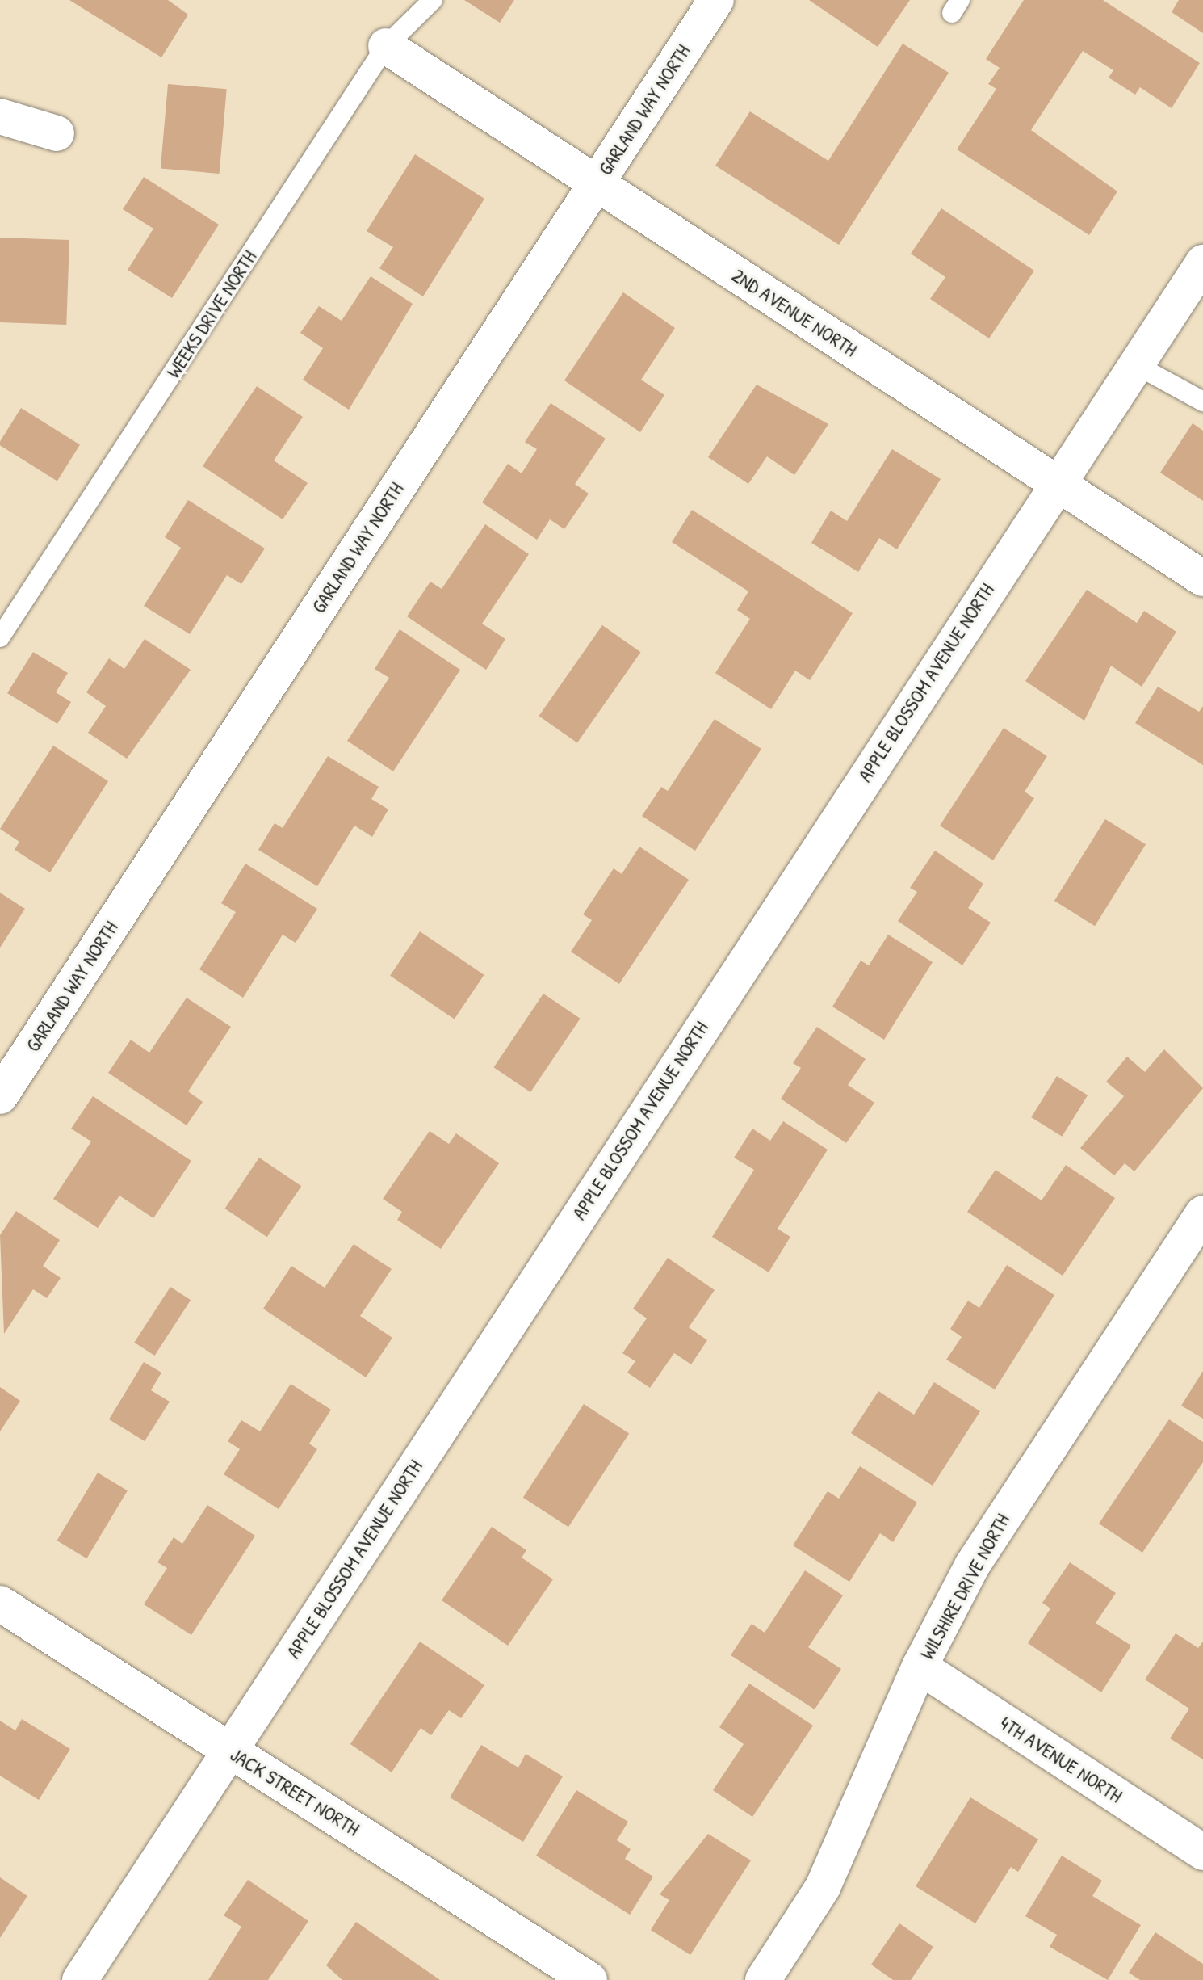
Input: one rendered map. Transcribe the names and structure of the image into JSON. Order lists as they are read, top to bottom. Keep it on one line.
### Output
{"streets":{"street":["GARLAND WAY NORTH","2ND AVENUE NORTH","APPLE BLOSSOM AVENUE NORTH","WILSHIRE DRIVE NORTH","4TH AVENUE NORTH","JACK STREET NORTH"],"lane":["WEEKS DRIVE NORTH"]},"crossings":[["GARLAND WAY NORTH","2ND AVENUE NORTH"],["2ND AVENUE NORTH","WEEKS DRIVE NORTH"],["2ND AVENUE NORTH","APPLE BLOSSOM AVENUE NORTH"],["APPLE BLOSSOM AVENUE NORTH","JACK STREET NORTH"],["WILSHIRE DRIVE NORTH","4TH AVENUE NORTH"]]}
